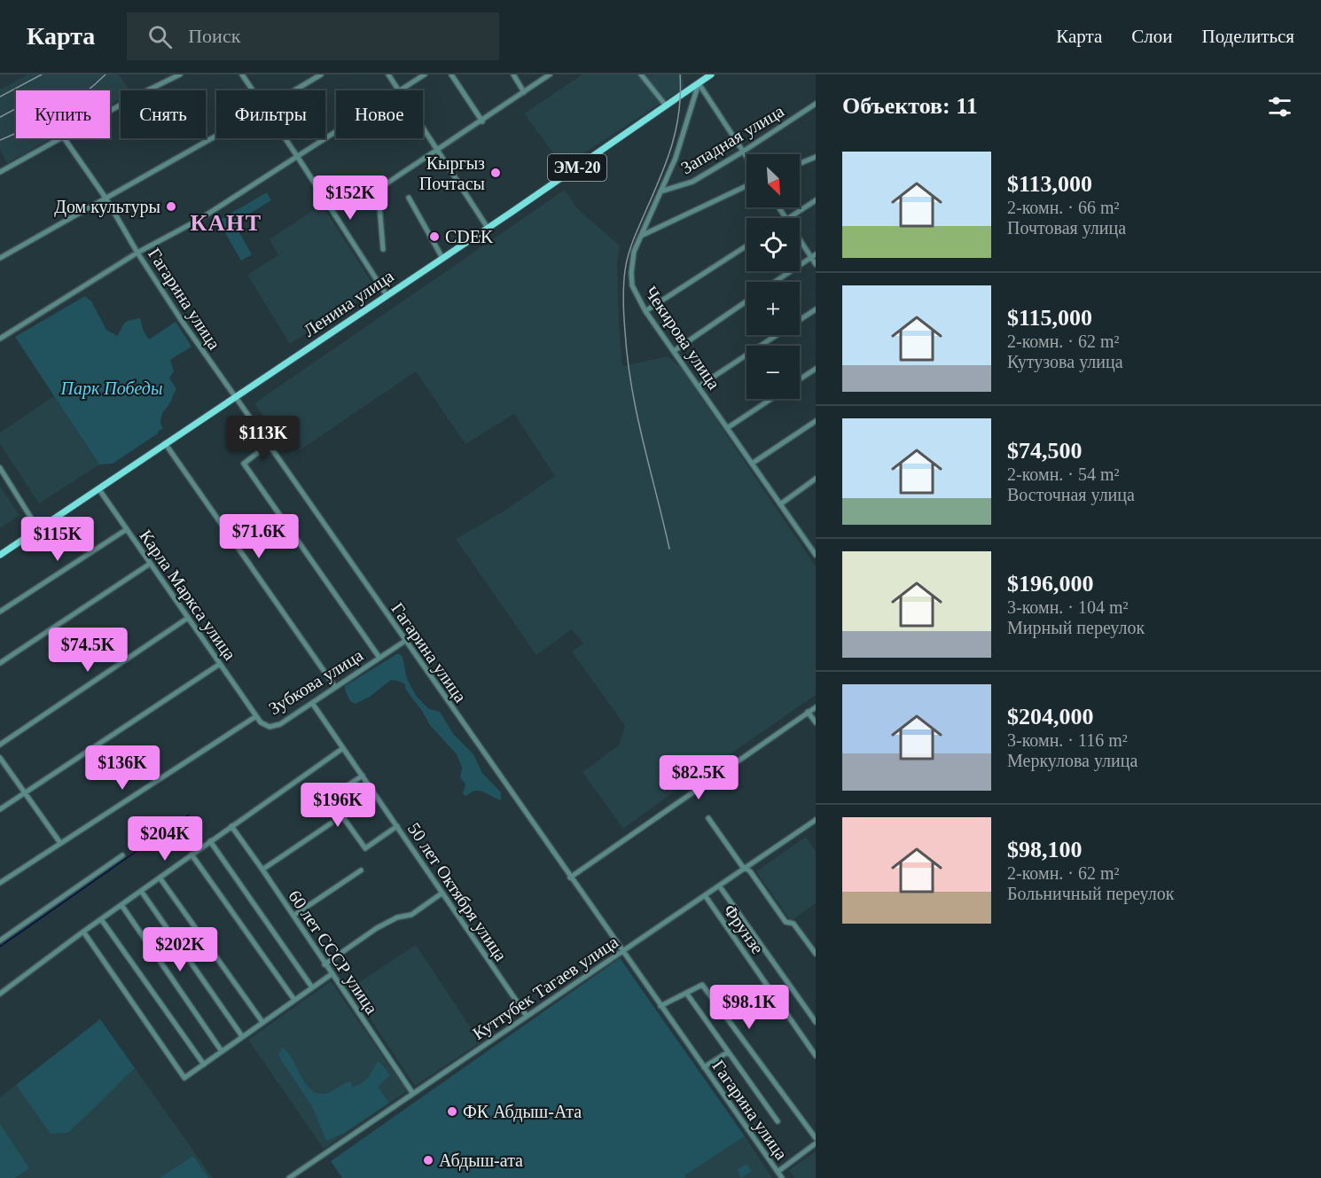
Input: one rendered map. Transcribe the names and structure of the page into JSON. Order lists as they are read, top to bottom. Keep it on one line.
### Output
{"streets":{"main road":["ЭМ-20","Ленина улица"],"street":["Западная улица","Гагарина улица","Чекирова улица","Карла Маркса улица","Зубкова улица","50 лет Октября улица","Фрунзе","60 лет СССР улица","Куттубек Тагаев улица"]},"crossings":[["Западная улица","Чекирова улица"],["Гагарина улица","Ленина улица"],["Гагарина улица","Зубкова улица"],["Гагарина улица","Куттубек Тагаев улица"],["Ленина улица","Чекирова улица"],["Ленина улица","Карла Маркса улица"],["Карла Маркса улица","Зубкова улица"],["Зубкова улица","50 лет Октября улица"],["50 лет Октября улица","Куттубек Тагаев улица"],["Фрунзе","Куттубек Тагаев улица"],["60 лет СССР улица","Куттубек Тагаев улица"]],"districts":["КАНТ"],"parks":["Парк Победы"],"places":["Кыргыз Почтасы","Дом культуры","CDEK","ФК Абдыш-Ата","Абдыш-ата"],"north":"bottom right","page":{"header":"Карта","search":"Поиск","nav":["Карта","Слои","Поделиться"],"heading":"Объектов: 11","chip":["Купить","Снять","Фильтры","Новое"],"list":[{"name":"$113,000","note":"2-комн. · 66 m² · Почтовая улица"},{"name":"$115,000","note":"2-комн. · 62 m² · Кутузова улица"},{"name":"$74,500","note":"2-комн. · 54 m² · Восточная улица"},{"name":"$196,000","note":"3-комн. · 104 m² · Мирный переулок"},{"name":"$204,000","note":"3-комн. · 116 m² · Меркулова улица"},{"name":"$98,100","note":"2-комн. · 62 m² · Больничный переулок"}],"map_buttons":["+","−"],"price":["$152K","$113K","$71.6K","$115K","$74.5K","$136K","$82.5K","$196K","$204K","$202K","$98.1K"]}}
